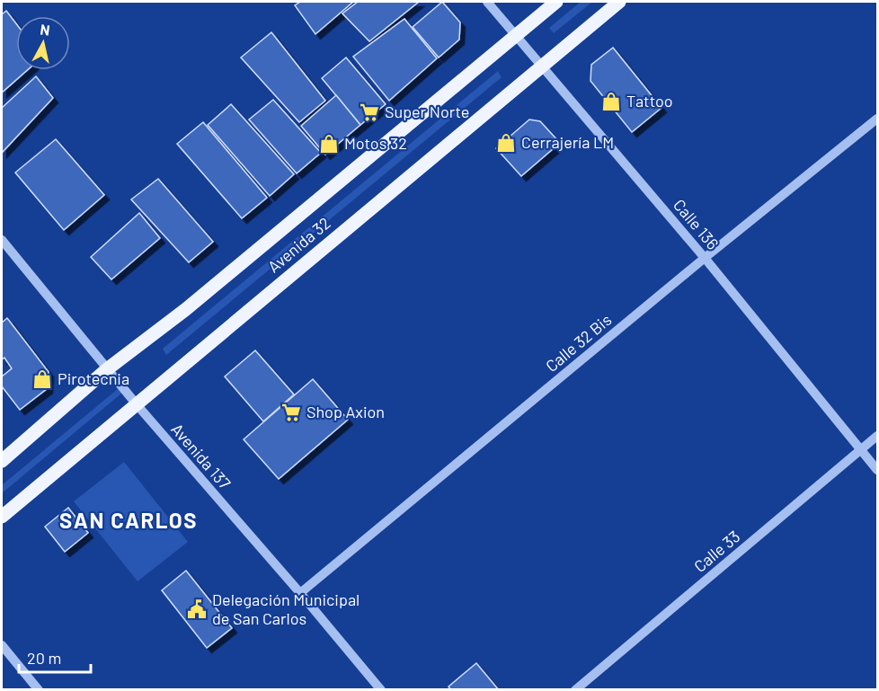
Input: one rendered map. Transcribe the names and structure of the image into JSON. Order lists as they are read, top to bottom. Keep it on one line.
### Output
{"streets":{"main road":["Avenida 32"],"street":["Calle 136","Calle 32 Bis","Avenida 137","Calle 33"]},"crossings":[["Calle 136","Avenida 32"],["Calle 136","Calle 32 Bis"],["Calle 136","Calle 33"],["Avenida 32","Avenida 137"],["Calle 32 Bis","Avenida 137"]],"districts":["SAN CARLOS"],"places":{"shop":["Tattoo","Cerrajería LM","Motos 32","Pirotecnia"],"supermarket":["Super Norte","Shop Axion"],"public building":["Delegación Municipal de San Carlos"]},"scale_bar":"20 m","north":"top"}
